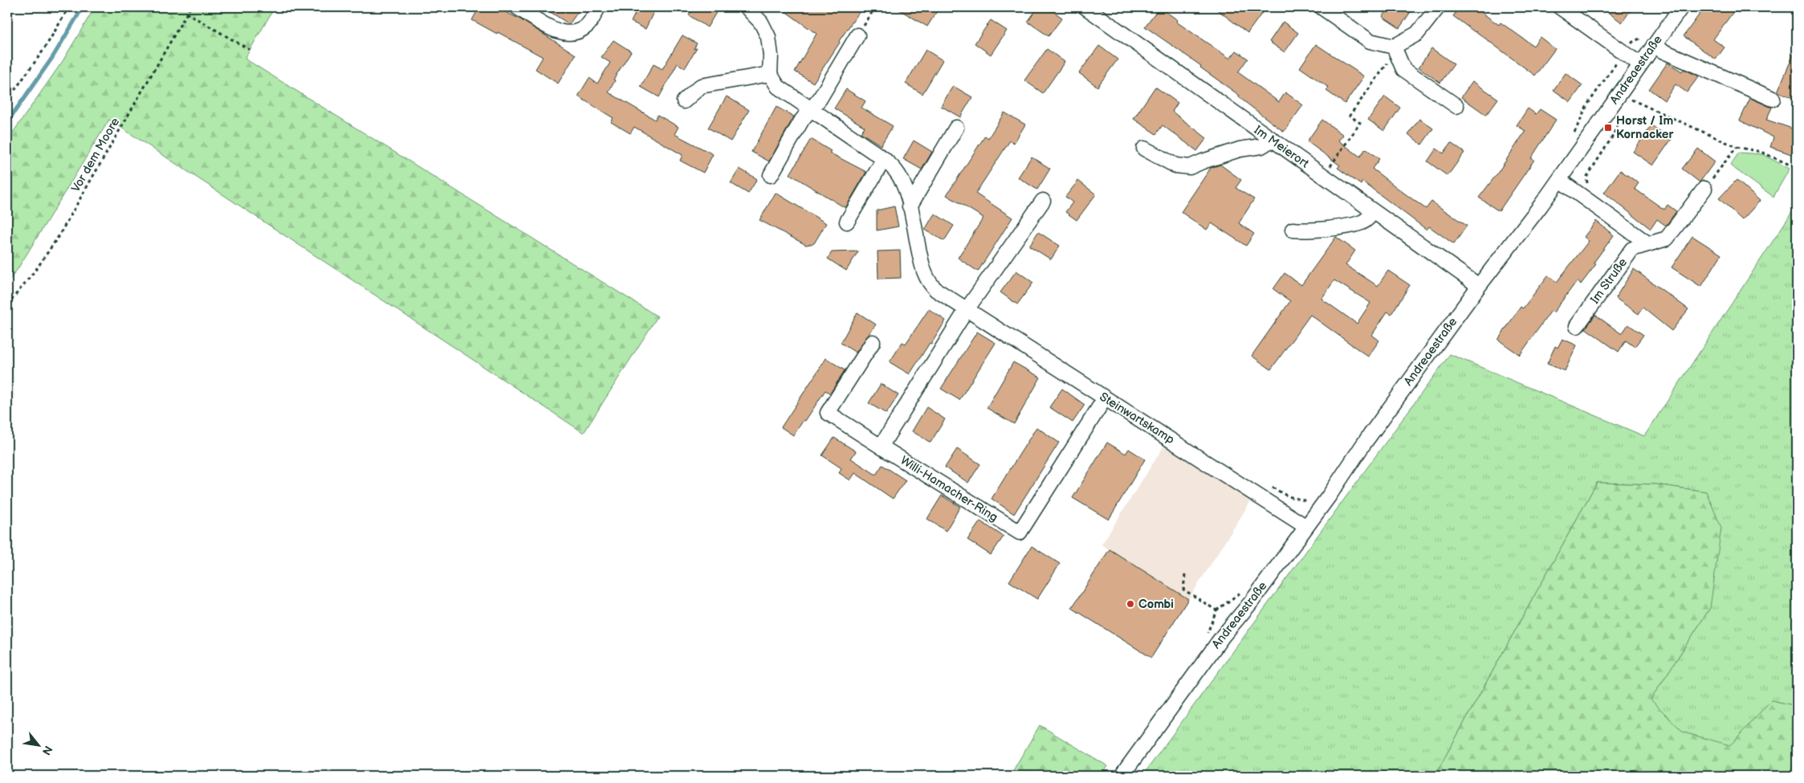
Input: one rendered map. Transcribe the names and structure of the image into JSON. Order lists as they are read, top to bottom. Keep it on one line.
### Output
{"streets":{"street":["Andreaestraße","Im Meierort","Im Struße","Steinwartskamp","Willi-Hamacher-Ring"],"path":["Vor dem Moore"]},"crossings":[["Andreaestraße","Im Meierort"],["Andreaestraße","Steinwartskamp"],["Steinwartskamp","Willi-Hamacher-Ring"]],"places":{"transit":["Horst / Im Kornacker"],"other":["Combi"]},"north":"bottom right"}
